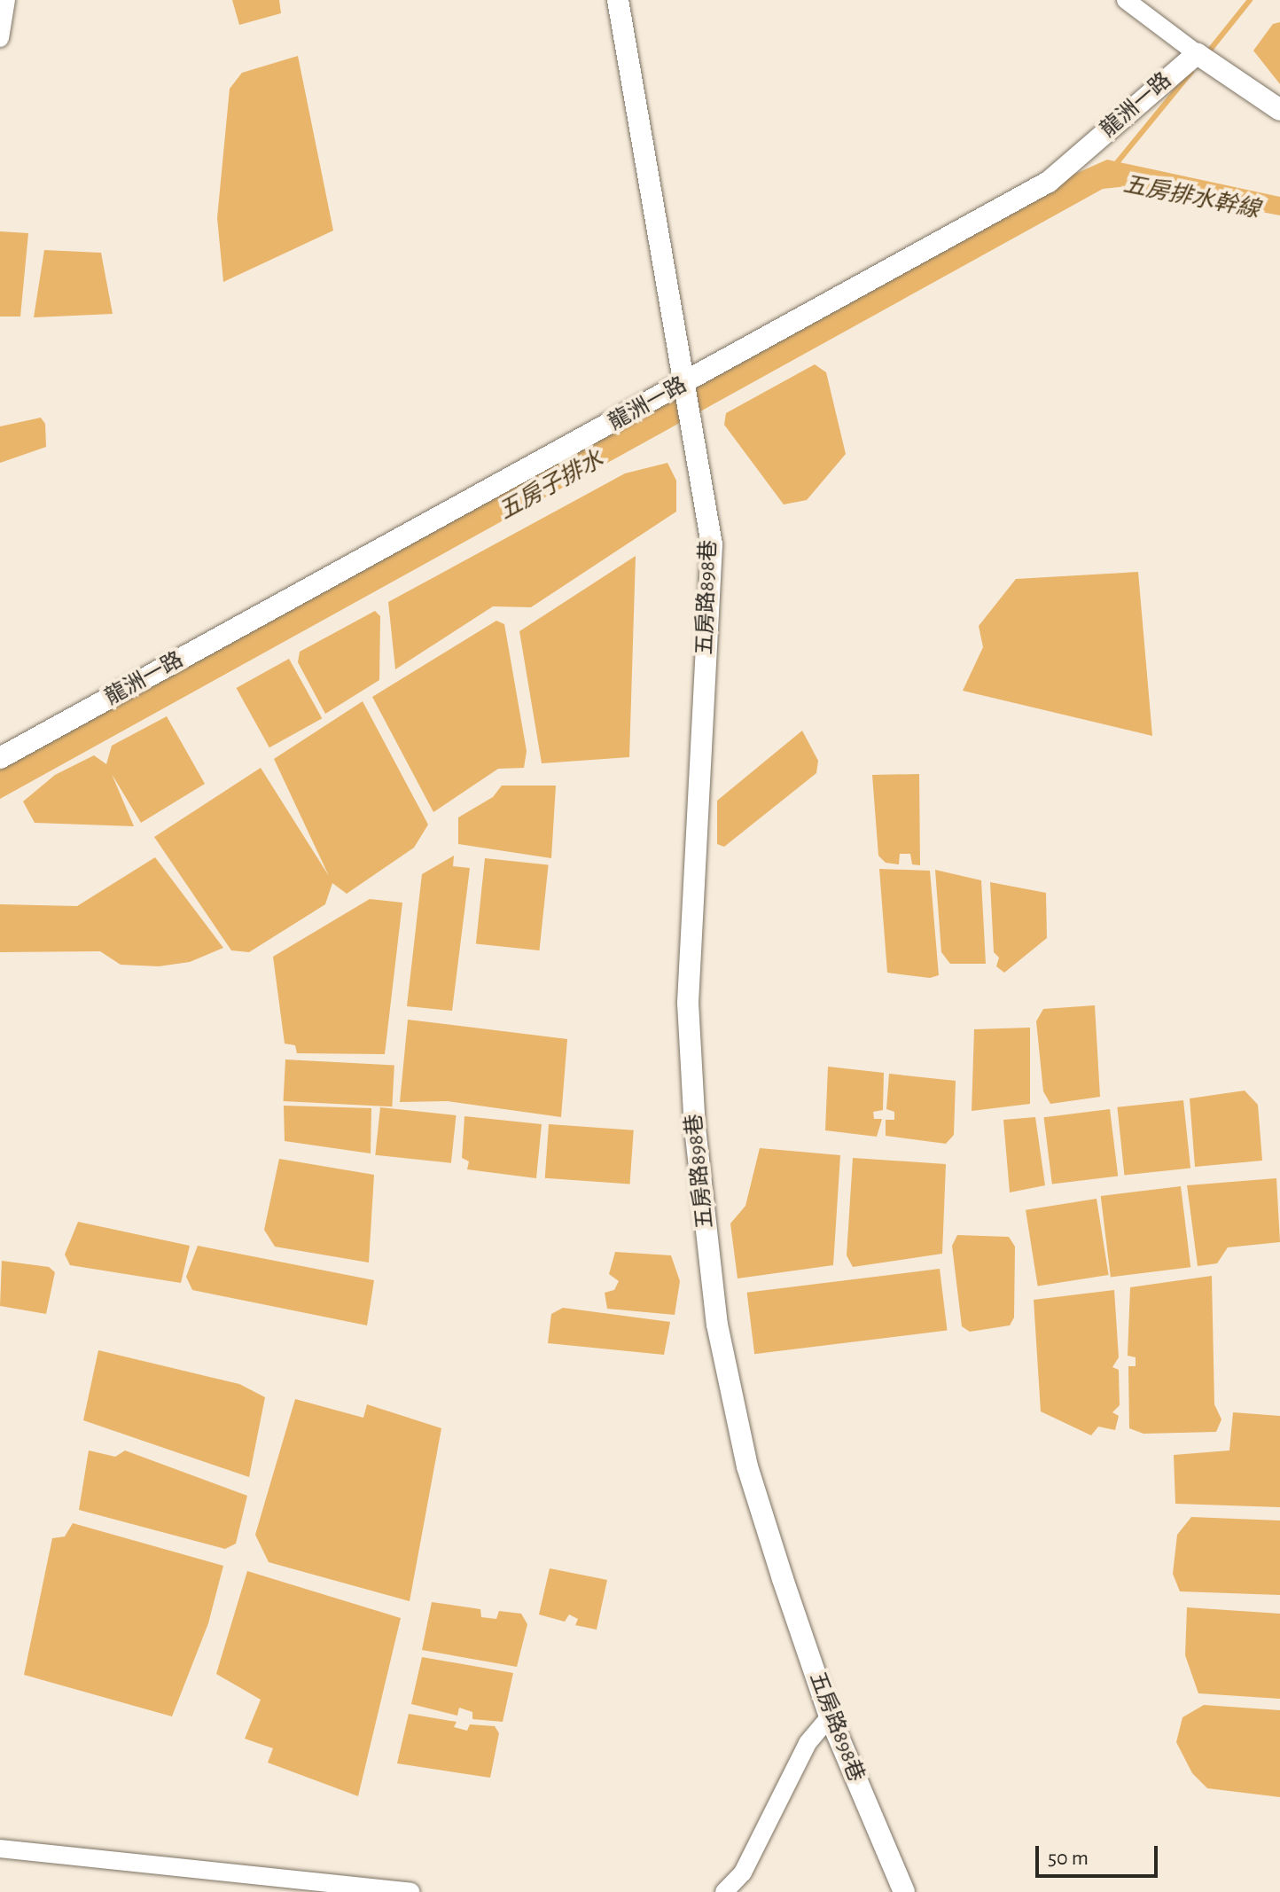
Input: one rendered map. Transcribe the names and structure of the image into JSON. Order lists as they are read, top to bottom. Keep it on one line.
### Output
{"streets":{"street":["龍洲一路","五房路898巷"]},"crossings":[["龍洲一路","五房路898巷"]],"water":["五房排水幹線","五房子排水"],"scale_bar":"50 m"}
